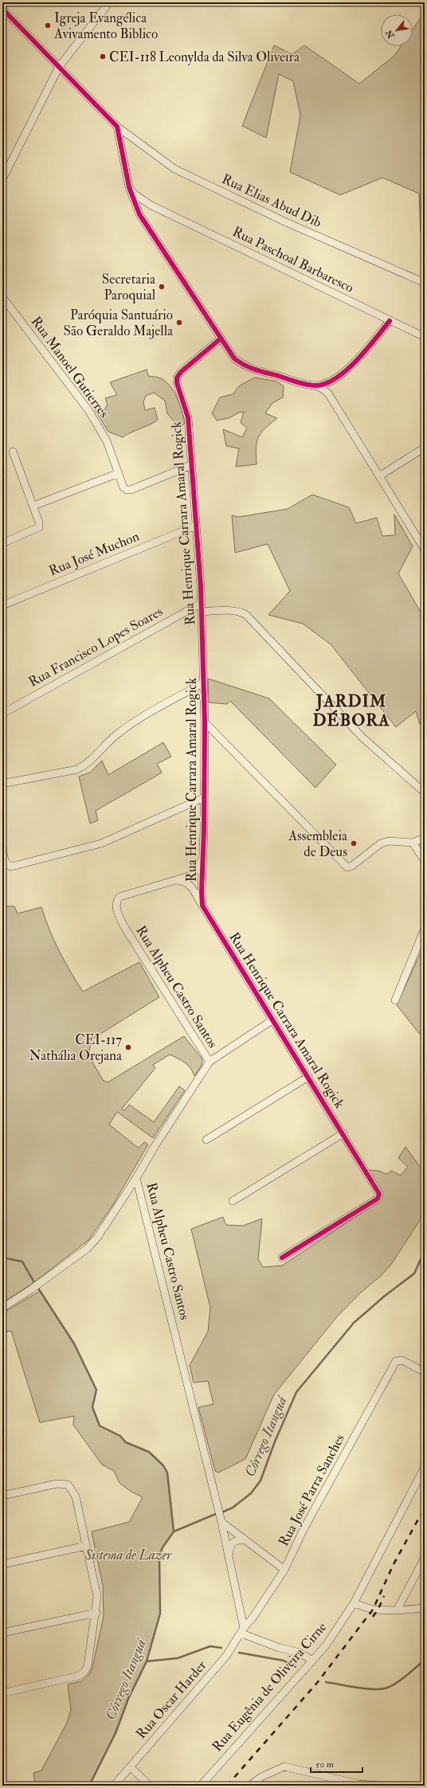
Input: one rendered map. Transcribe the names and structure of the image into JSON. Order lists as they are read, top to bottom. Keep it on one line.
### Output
{"streets":{"street":["Rua Elias Abud Dib","Rua Paschoal Barbaresco","Rua Manoel Gutierres","Rua Henrique Carrara Amaral Rogick","Rua José Muchon","Rua Francisco Lopes Soares","Rua Alpheu Castro Santos","Rua José Parra Sanches","Rua Eugênia de Oliveira Cirne","Rua Oscar Harder"]},"crossings":[["Rua Manoel Gutierres","Rua Henrique Carrara Amaral Rogick"],["Rua Henrique Carrara Amaral Rogick","Rua José Muchon"],["Rua Henrique Carrara Amaral Rogick","Rua Francisco Lopes Soares"],["Rua Henrique Carrara Amaral Rogick","Rua Alpheu Castro Santos"],["Rua Alpheu Castro Santos","Rua José Parra Sanches"],["Rua Alpheu Castro Santos","Rua Oscar Harder"],["Rua José Parra Sanches","Rua Oscar Harder"]],"districts":["JARDIM DÉBORA"],"water":["Córrego Itanguá"],"parks":["Sistema de Lazer"],"places":["Igreja Evangélica Avivamento Biblico","CEI-118 Leonylda da Silva Oliveira","Secretaria Paroquial","Paróquia Santuário São Geraldo Majella","Assembleia de Deus","CEI-117 Nathália Orejana"],"scale_bar":"50 m","north":"bottom left"}
